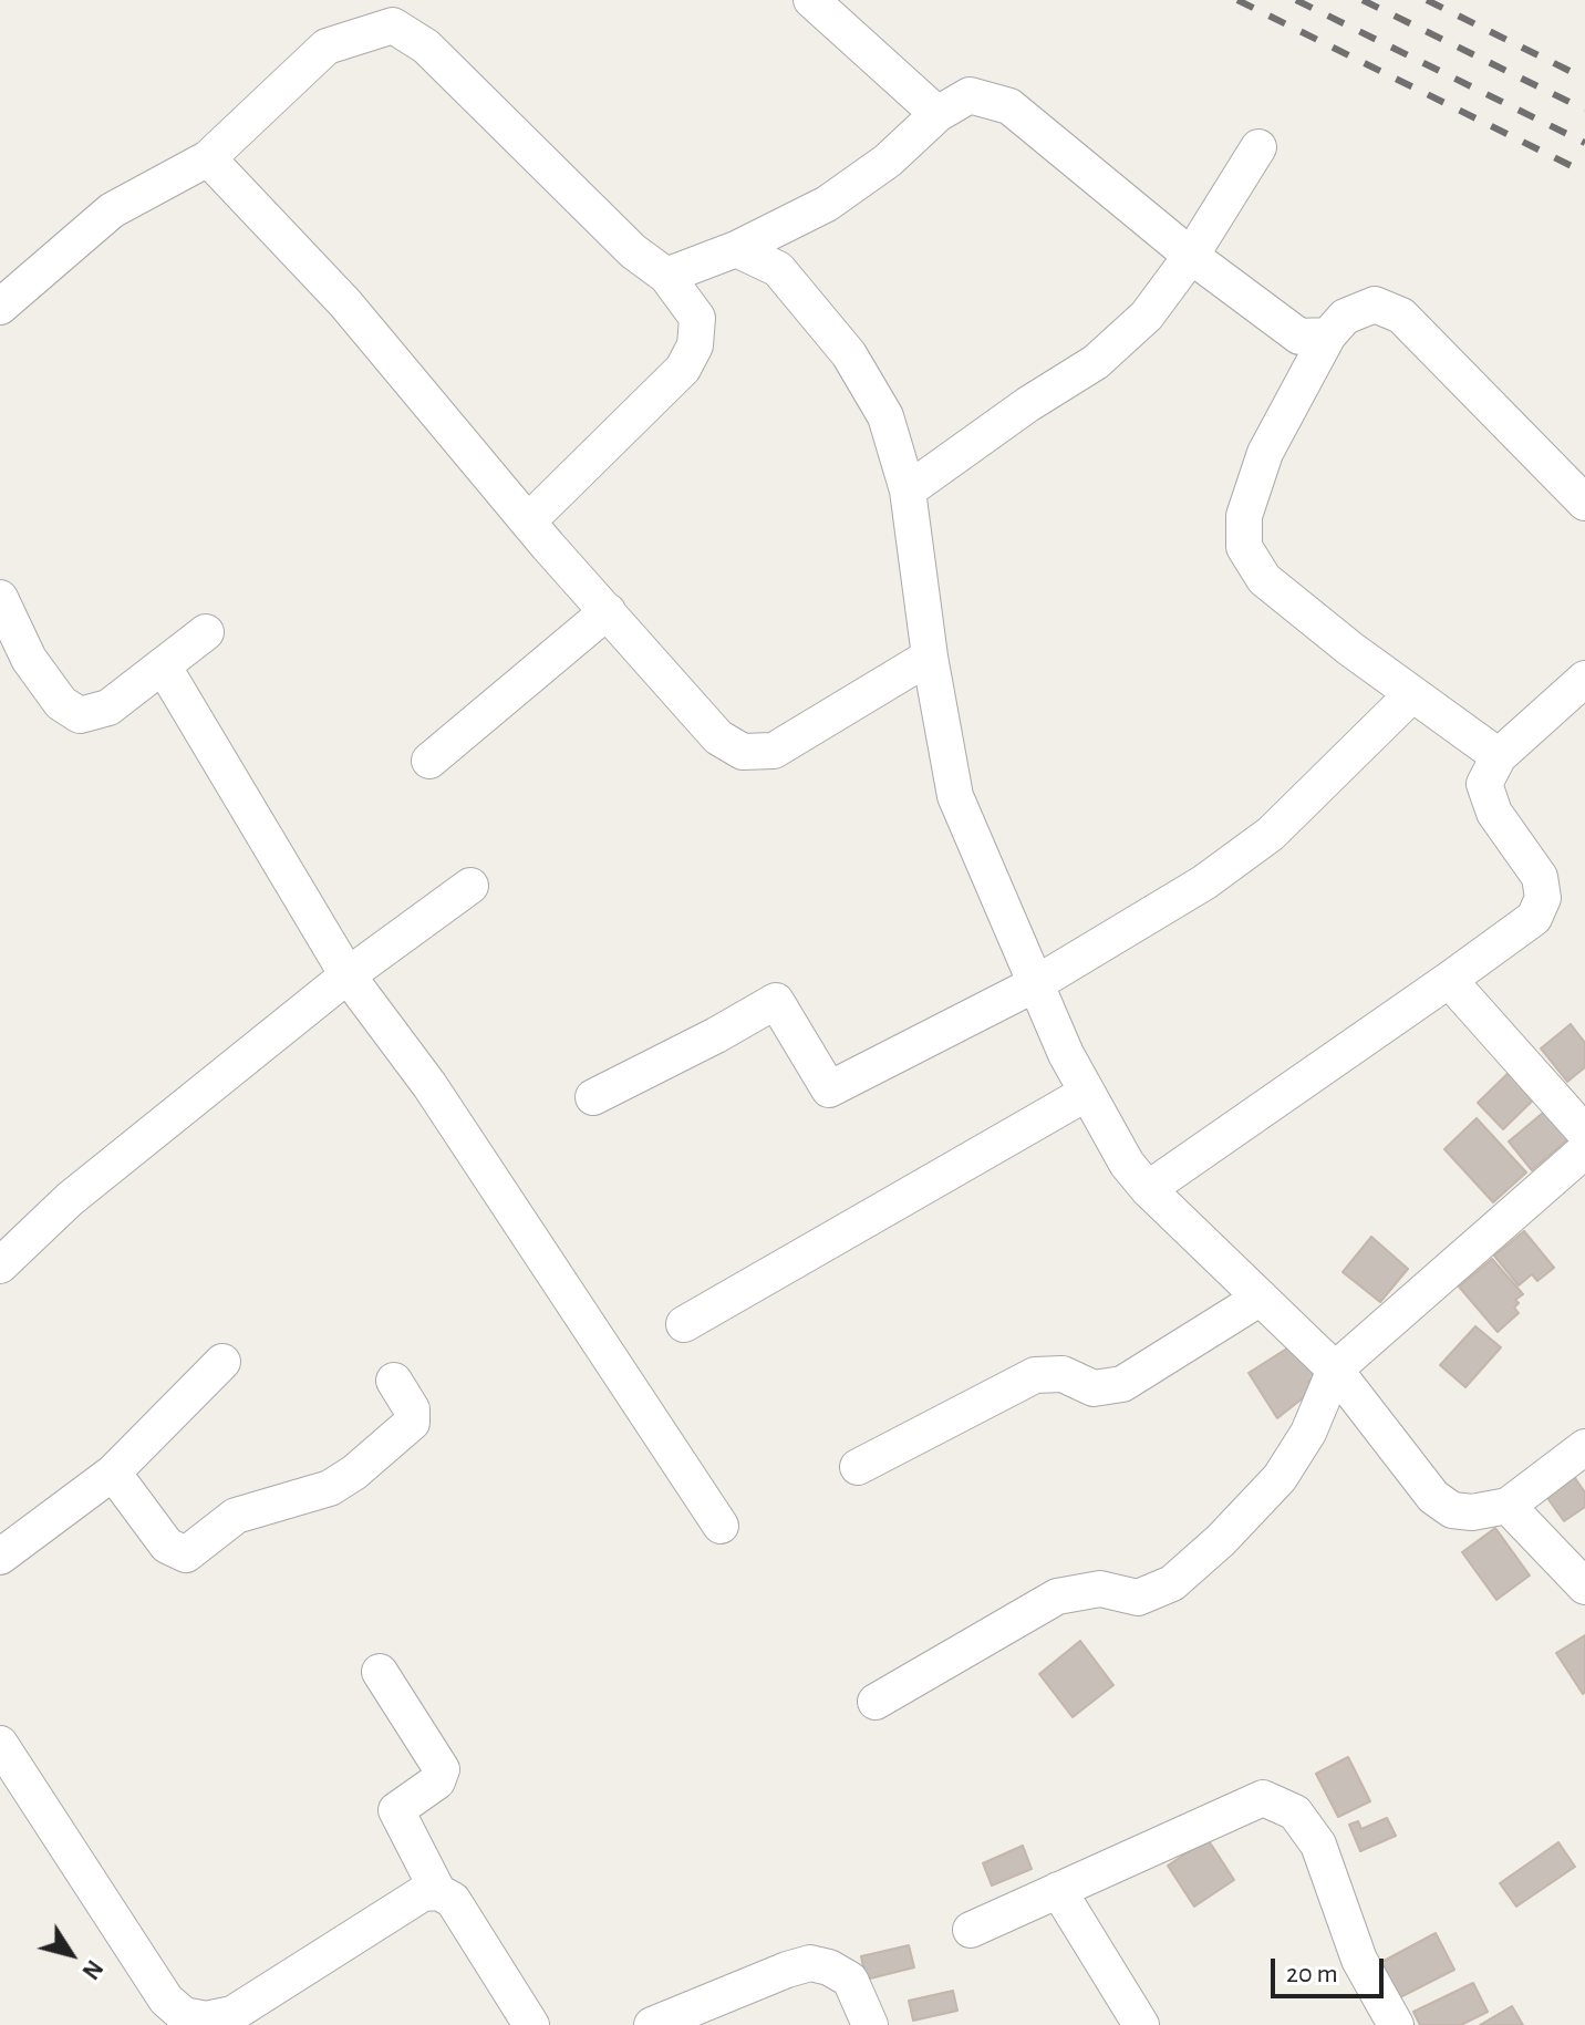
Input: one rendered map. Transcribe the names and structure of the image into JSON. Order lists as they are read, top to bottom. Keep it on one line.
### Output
{"scale_bar":"20 m","north":"bottom right"}
